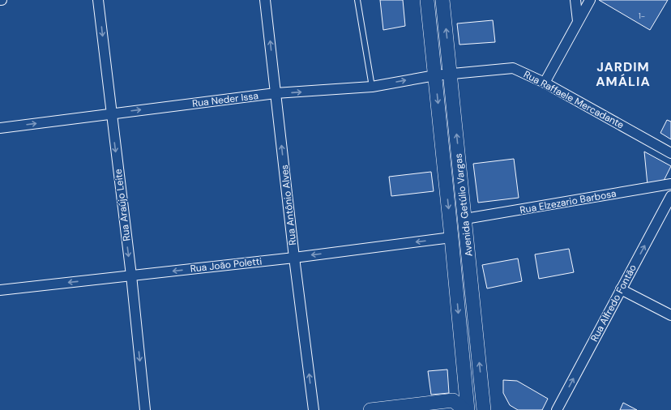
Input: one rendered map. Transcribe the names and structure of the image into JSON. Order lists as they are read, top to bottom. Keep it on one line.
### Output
{"streets":{"main road":["Avenida Getúlio Vargas"],"street":["Rua Neder Issa","Rua Raffaele Mercadante","Rua Elzezario Barbosa","Rua Araújo Leite","Rua Antônio Alves","Rua João Poletti","Rua Alfredo Fontão"]},"crossings":[["Rua Neder Issa","Rua Raffaele Mercadante"],["Rua Neder Issa","Rua Araújo Leite"],["Rua Neder Issa","Rua Antônio Alves"],["Rua Neder Issa","Avenida Getúlio Vargas"],["Rua Raffaele Mercadante","Avenida Getúlio Vargas"],["Rua Elzezario Barbosa","Avenida Getúlio Vargas"],["Rua Araújo Leite","Rua João Poletti"],["Rua Antônio Alves","Rua João Poletti"],["Avenida Getúlio Vargas","Rua João Poletti"]],"one_way":["Rua Neder Issa","Rua Araújo Leite","Rua Antônio Alves","Rua João Poletti","Rua Alfredo Fontão"],"districts":["JARDIM AMÁLIA"],"house_numbers":["1-"]}
